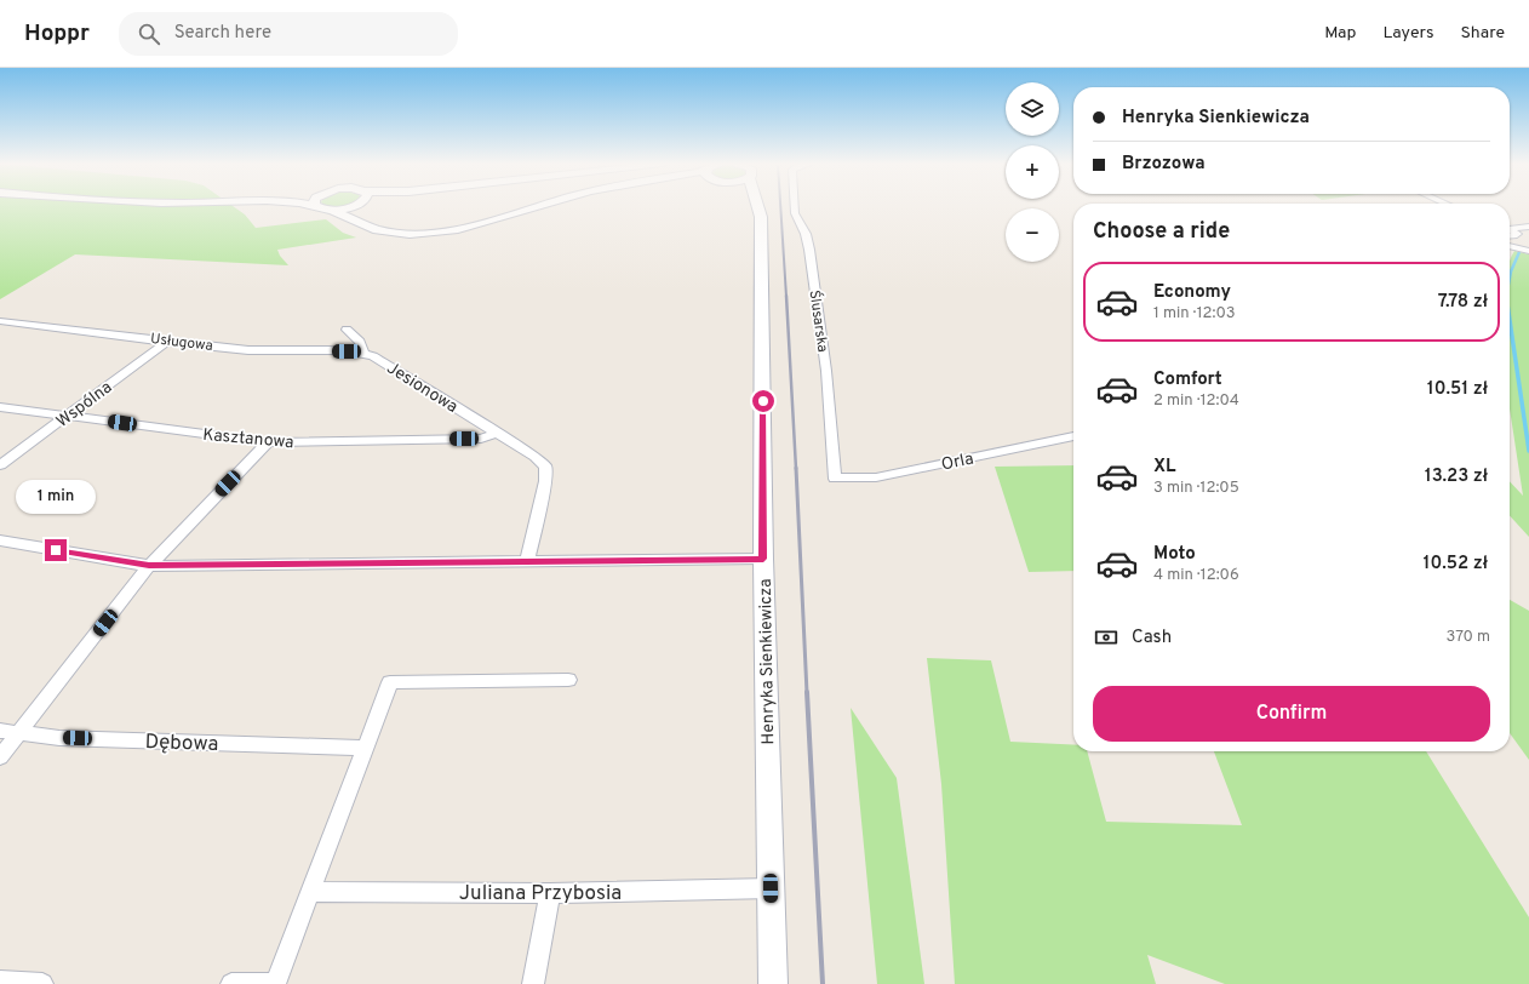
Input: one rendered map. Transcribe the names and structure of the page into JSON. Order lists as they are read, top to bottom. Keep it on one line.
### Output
{"streets":{"main road":["Henryka Sienkiewicza"],"street":["Ślusarska","Usługowa","Jesionowa","Wspólna","Kasztanowa","Orla","Dębowa","Juliana Przybosia"]},"crossings":[["Ślusarska","Orla"],["Usługowa","Jesionowa"],["Usługowa","Wspólna"],["Jesionowa","Kasztanowa"],["Wspólna","Kasztanowa"],["Henryka Sienkiewicza","Juliana Przybosia"]],"page":{"header":"Hoppr","search":"Search here","nav":["Map","Layers","Share"],"map_buttons":["+","−"],"banner":["Henryka Sienkiewicza","Brzozowa"],"heading":"Choose a ride","list":[{"name":"Economy","note":"1 min · 12:03","value":"7.78 zł"},{"name":"Comfort","note":"2 min · 12:04","value":"10.51 zł"},{"name":"XL","note":"3 min · 12:05","value":"13.23 zł"},{"name":"Moto","note":"4 min · 12:06","value":"10.52 zł"}],"bubble":"1 min","pay":["Cash","370 m"],"buttons":"Confirm"}}
